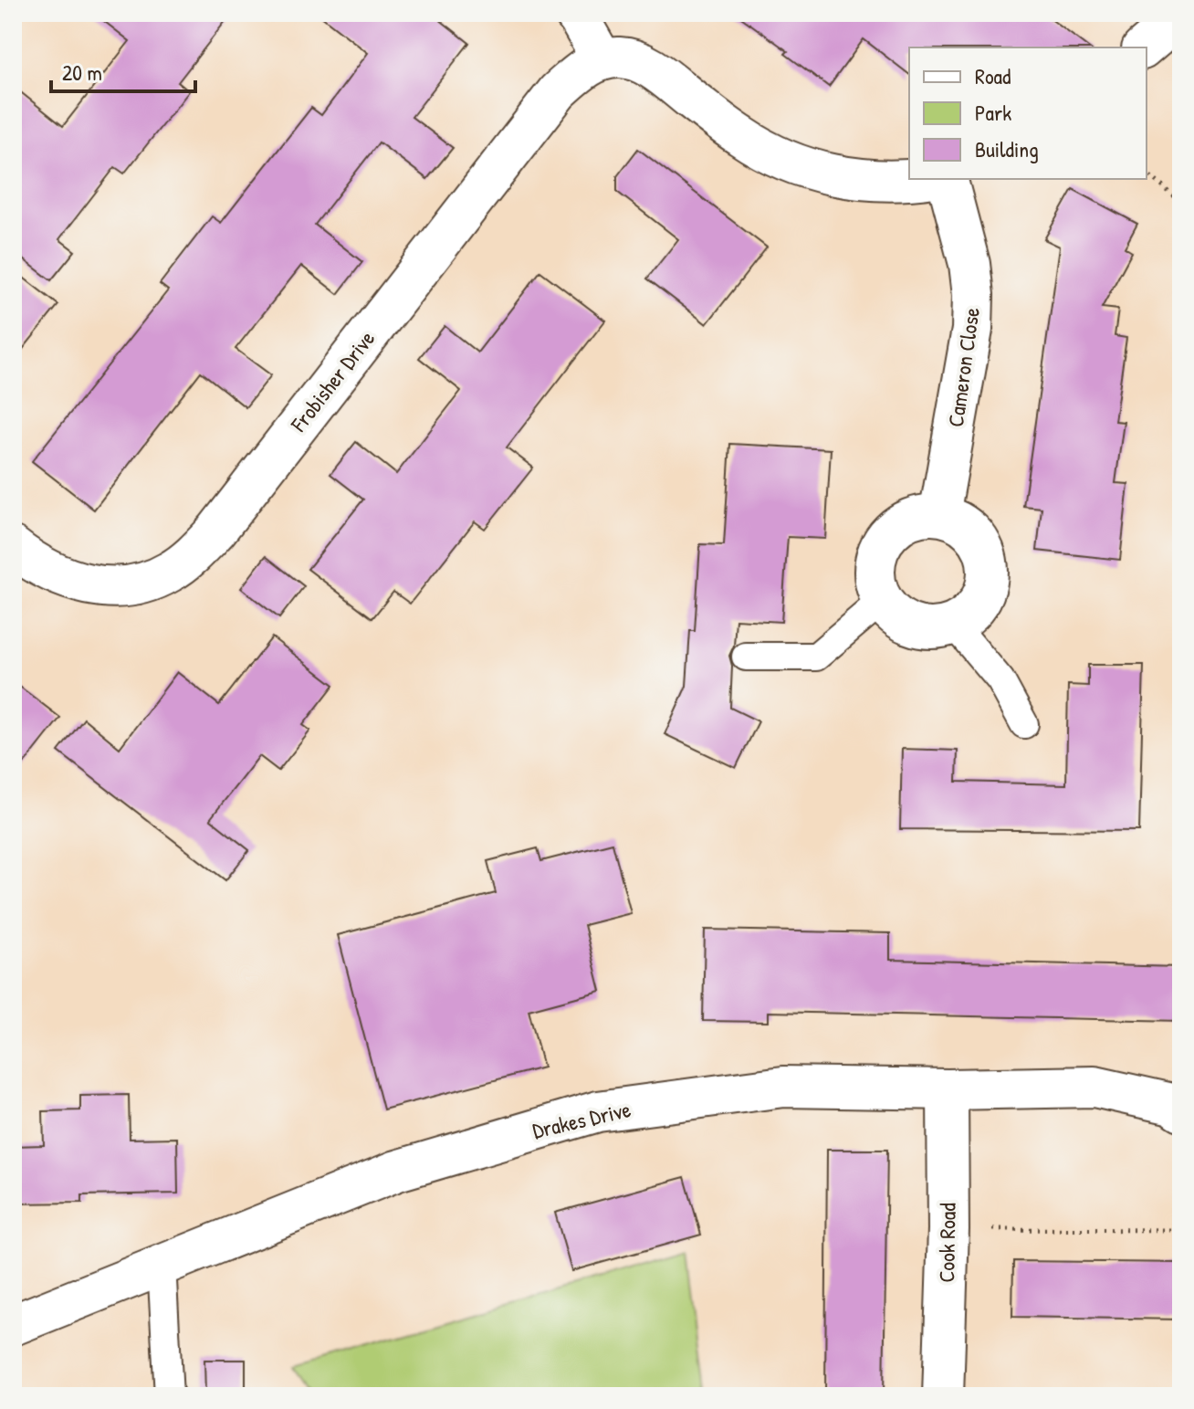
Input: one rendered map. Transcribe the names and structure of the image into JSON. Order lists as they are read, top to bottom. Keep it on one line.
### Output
{"streets":{"street":["Cameron Close","Frobisher Drive","Drakes Drive","Cook Road"]},"crossings":[["Drakes Drive","Cook Road"]],"legend":["Road","Park","Building"],"scale_bar":"20 m"}
